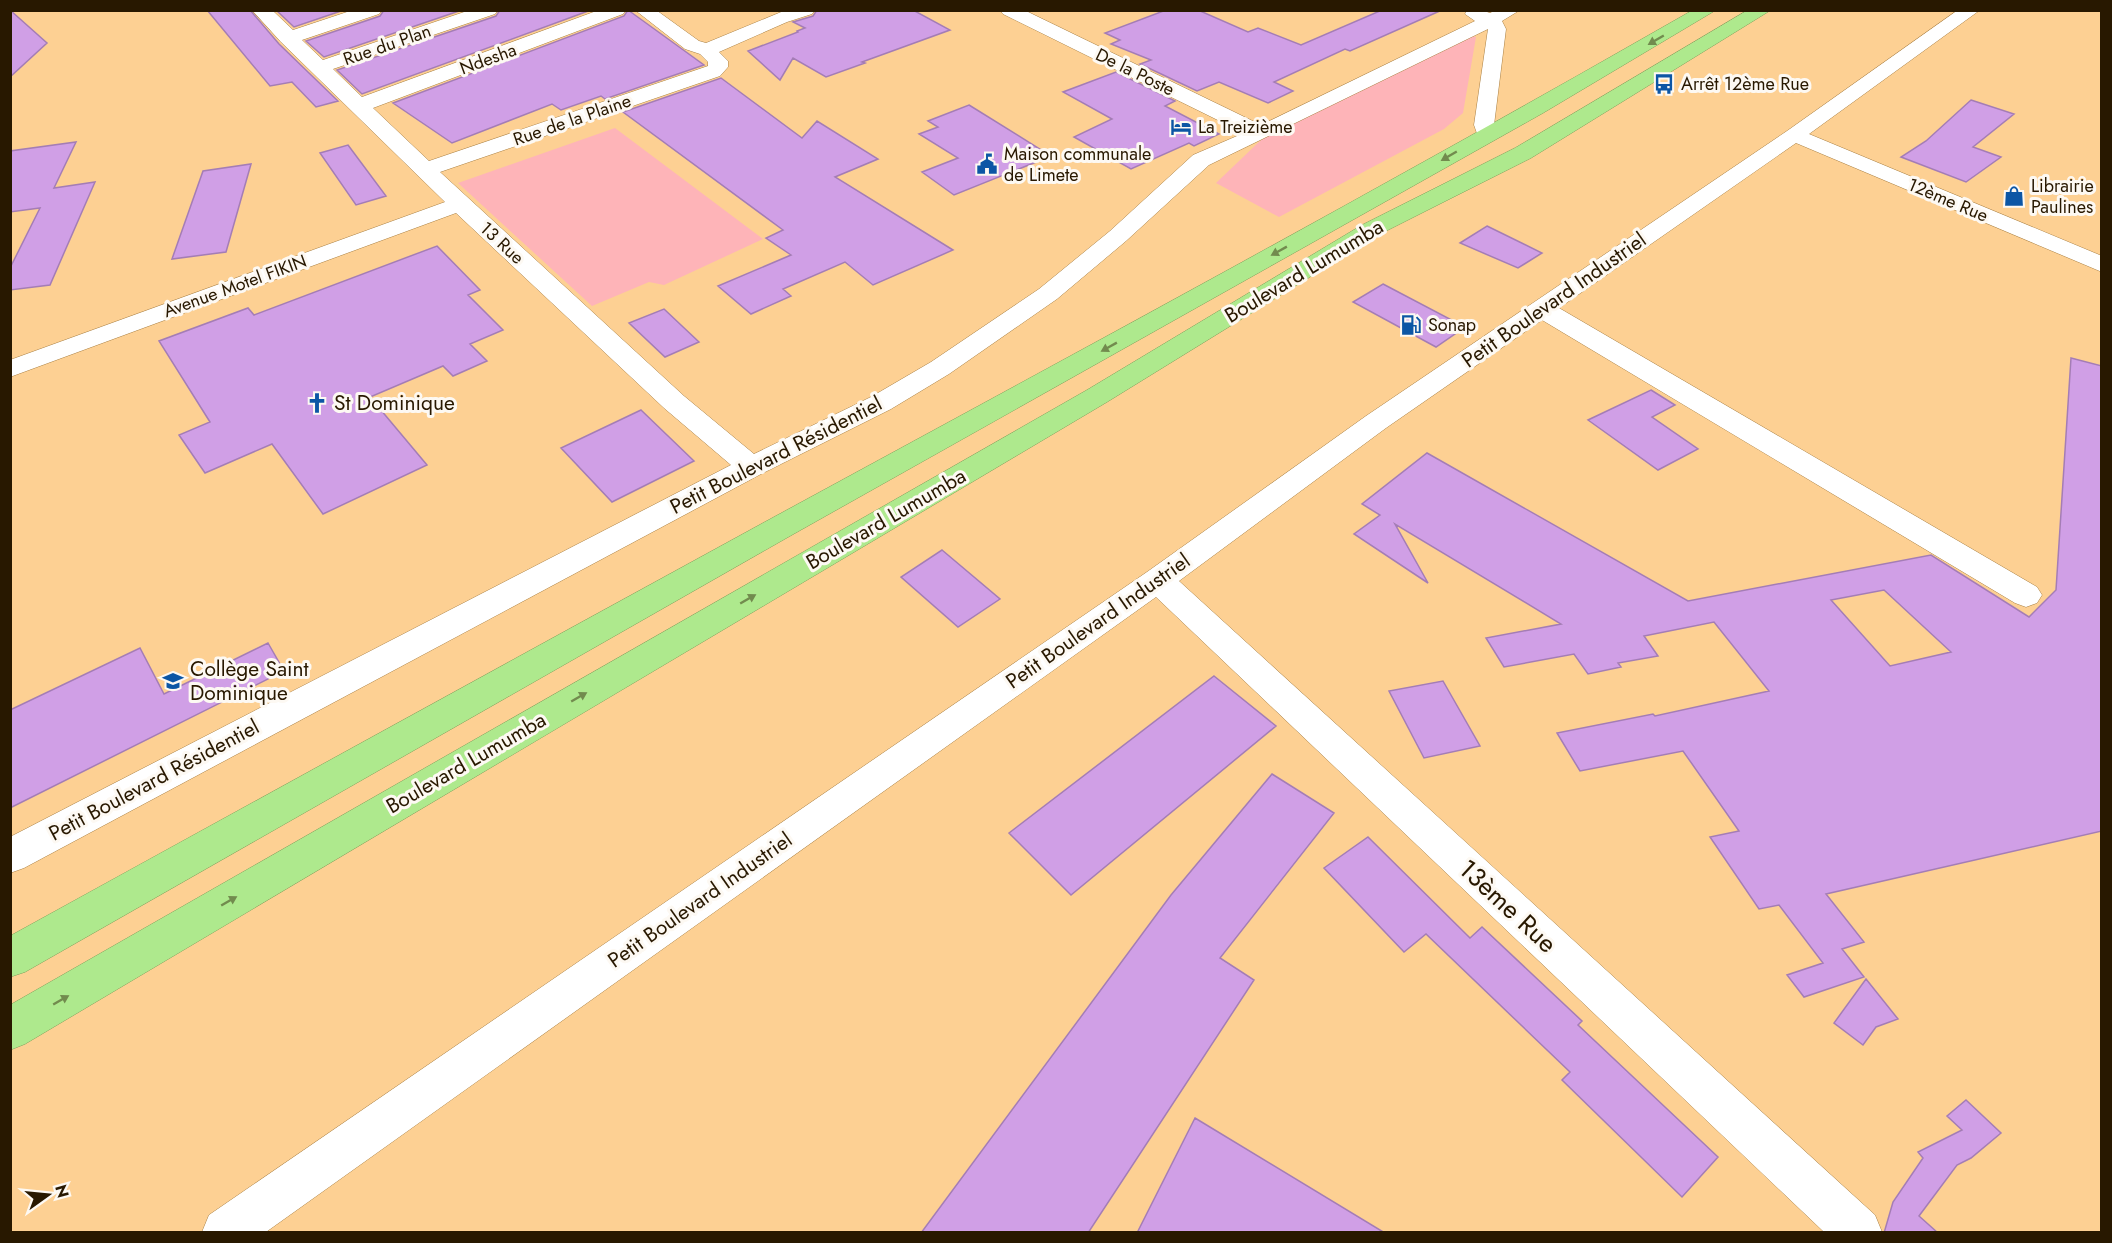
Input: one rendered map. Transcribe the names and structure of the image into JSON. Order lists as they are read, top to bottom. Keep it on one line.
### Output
{"streets":{"highway":["Boulevard Lumumba"],"street":["Rue du Plan","Ndesha","De la Poste","Rue de la Plaine","12ème Rue","13 Rue","Avenue Motel FIKIN","Petit Boulevard Industriel","Petit Boulevard Résidentiel","13ème Rue"]},"crossings":[["Rue du Plan","13 Rue"],["Ndesha","13 Rue"],["De la Poste","Petit Boulevard Résidentiel"],["Rue de la Plaine","13 Rue"],["12ème Rue","Petit Boulevard Industriel"],["13 Rue","Avenue Motel FIKIN"],["13 Rue","Petit Boulevard Résidentiel"],["Petit Boulevard Industriel","13ème Rue"]],"places":{"bus stop":["Arrêt 12ème Rue"],"hotel":["La Treizième"],"public building":["Maison communale de Limete"],"shop":["Librairie Paulines"],"fuel station":["Sonap"],"church":["St Dominique"],"school or university":["Collège Saint Dominique"]},"north":"right"}
